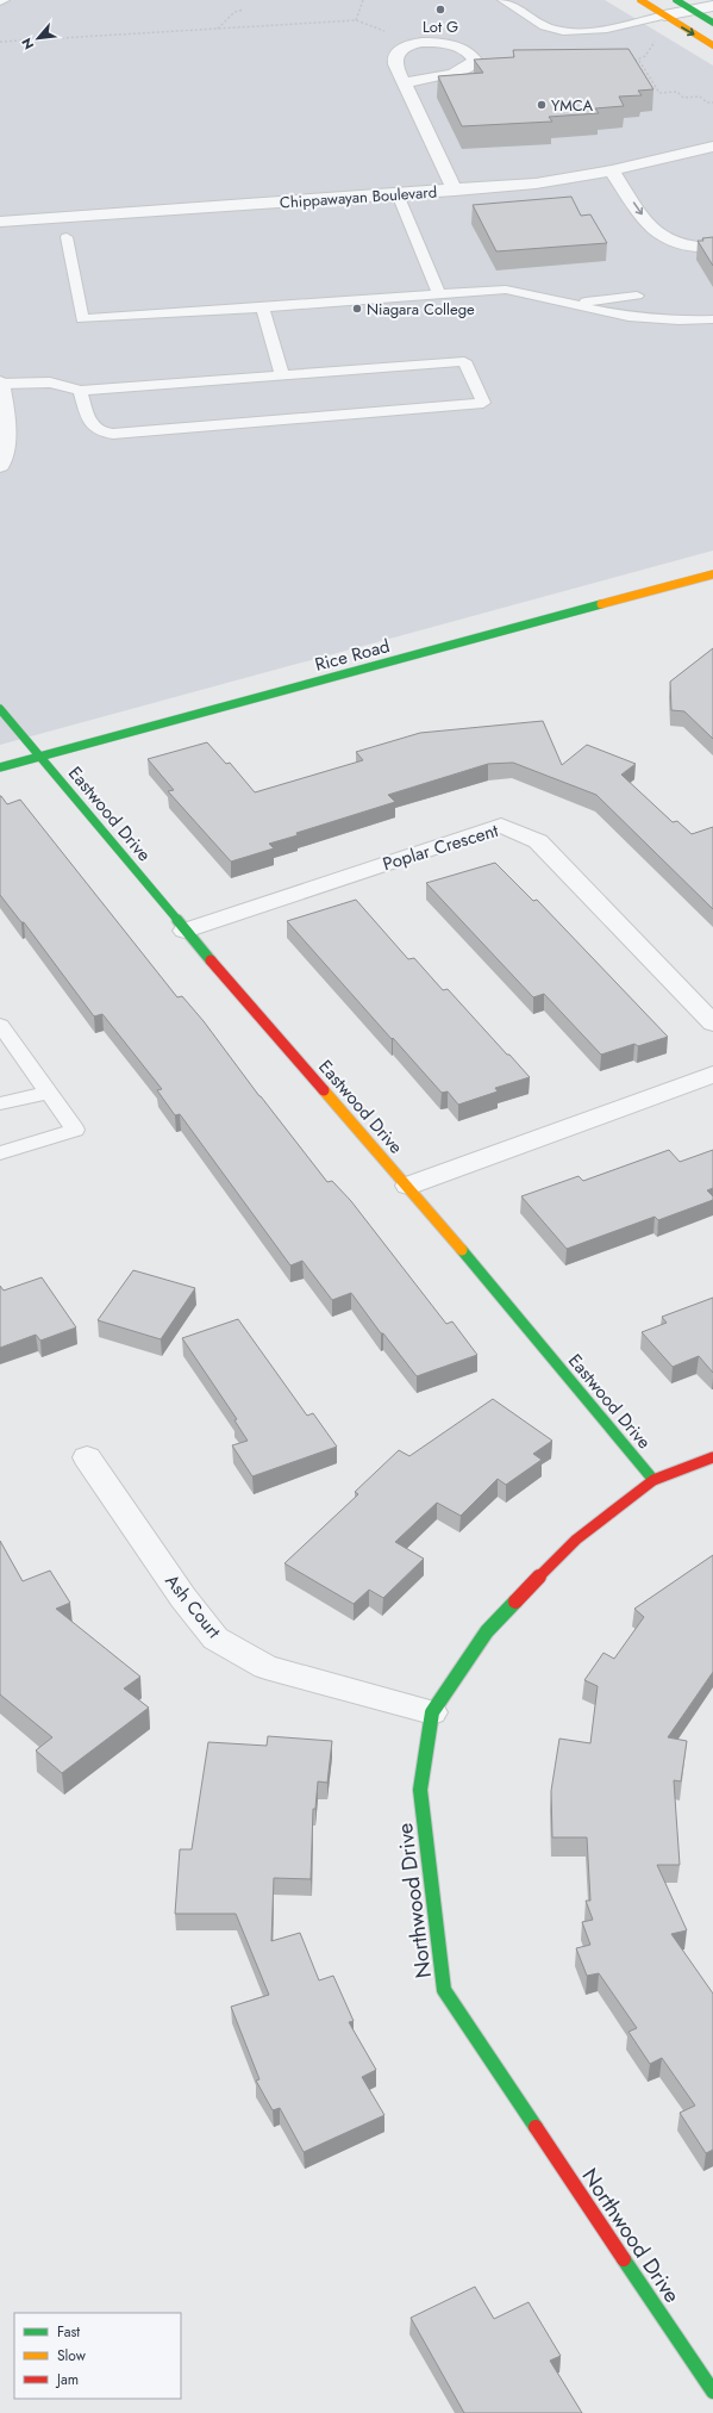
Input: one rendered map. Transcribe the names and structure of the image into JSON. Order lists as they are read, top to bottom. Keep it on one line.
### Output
{"streets":{"street":["Chippawayan Boulevard","Rice Road","Eastwood Drive","Poplar Crescent","Ash Court","Northwood Drive"]},"crossings":[["Rice Road","Eastwood Drive"],["Eastwood Drive","Poplar Crescent"],["Eastwood Drive","Northwood Drive"],["Ash Court","Northwood Drive"]],"places":["Lot G","YMCA","Niagara College"],"legend":["Fast","Slow","Jam"],"north":"bottom left"}
